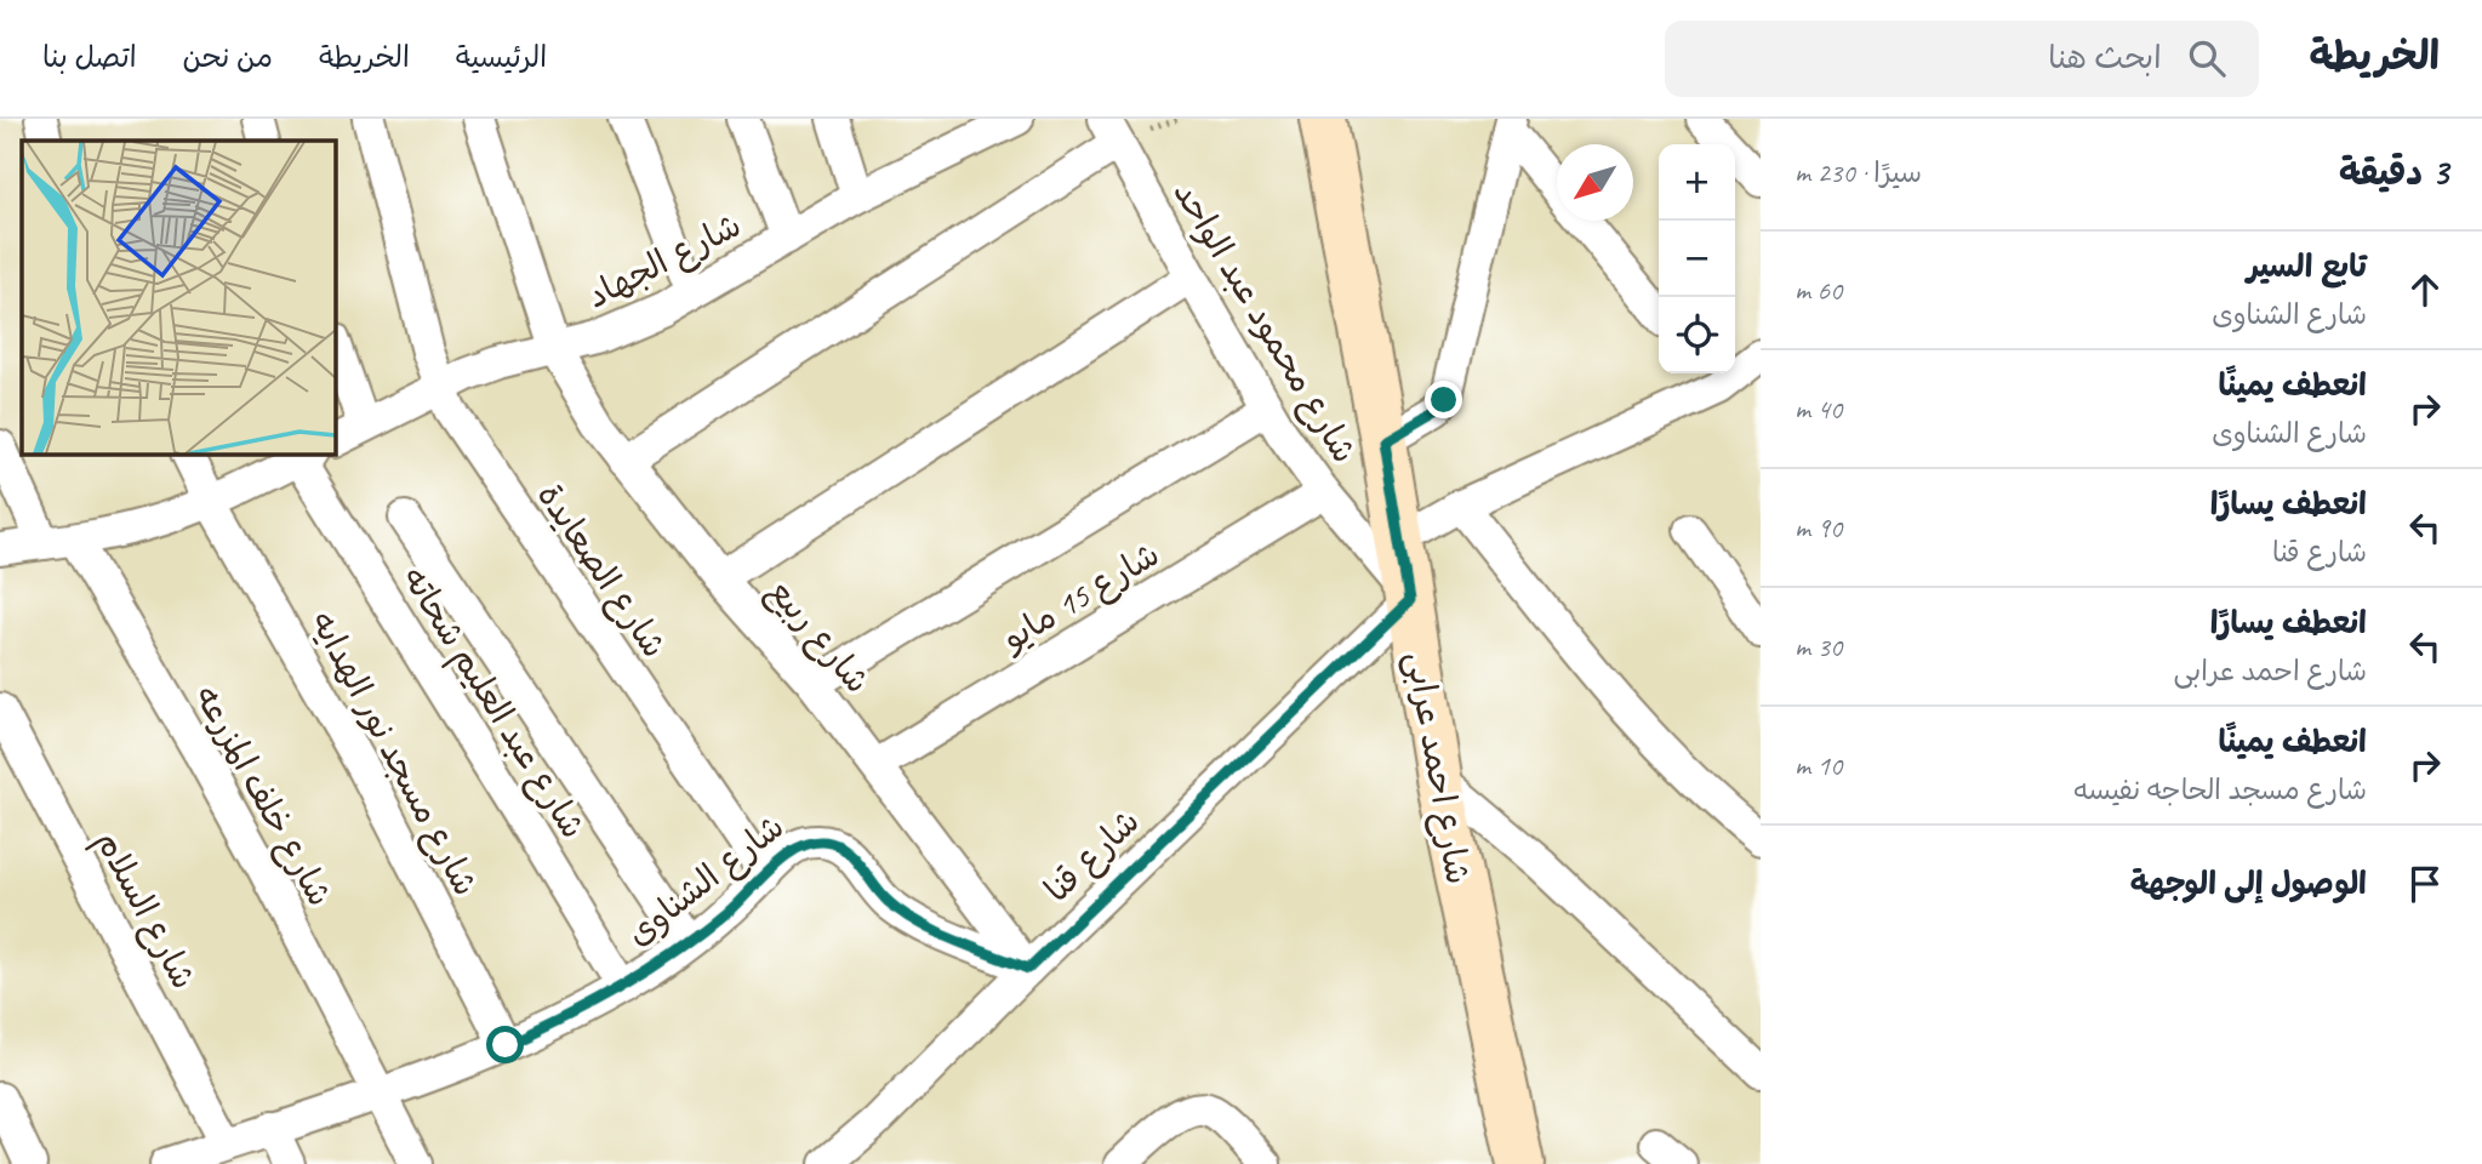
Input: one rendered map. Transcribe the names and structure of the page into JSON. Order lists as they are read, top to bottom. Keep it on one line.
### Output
{"streets":{"street":["شارع الجهاد","شارع محمود عبد الواحد","شارع الصعايدة","شارع 15 مايو","شارع ربيع","شارع عبد العليم شحاته","شارع مسجد نور الهدايه","شارع احمد عرابى","شارع خلف المزرعه","شارع قنا","شارع الشناوى","شارع السلام"]},"crossings":[["شارع الجهاد","شارع الصعايدة"],["شارع الجهاد","شارع ربيع"],["شارع محمود عبد الواحد","شارع 15 مايو"],["شارع محمود عبد الواحد","شارع احمد عرابى"],["شارع محمود عبد الواحد","شارع قنا"],["شارع الصعايدة","شارع الشناوى"],["شارع 15 مايو","شارع ربيع"],["شارع ربيع","شارع قنا"],["شارع ربيع","شارع الشناوى"],["شارع عبد العليم شحاته","شارع الشناوى"],["شارع مسجد نور الهدايه","شارع الشناوى"],["شارع احمد عرابى","شارع قنا"],["شارع خلف المزرعه","شارع الشناوى"],["شارع قنا","شارع الشناوى"],["شارع الشناوى","شارع السلام"]],"north":"bottom left","page":{"header":"الخريطة","search":"ابحث هنا","nav":["الرئيسية","الخريطة","من نحن","اتصل بنا"],"heading":["3 دقيقة","سيرًا · 230 m"],"map_buttons":["+","−"],"list":[["تابع السير","شارع الشناوى","60 m"],["انعطف يمينًا","شارع الشناوى","40 m"],["انعطف يسارًا","شارع قنا","90 m"],["انعطف يسارًا","شارع احمد عرابى","30 m"],["انعطف يمينًا","شارع مسجد الحاجه نفيسه","10 m"],"الوصول إلى الوجهة"]}}
